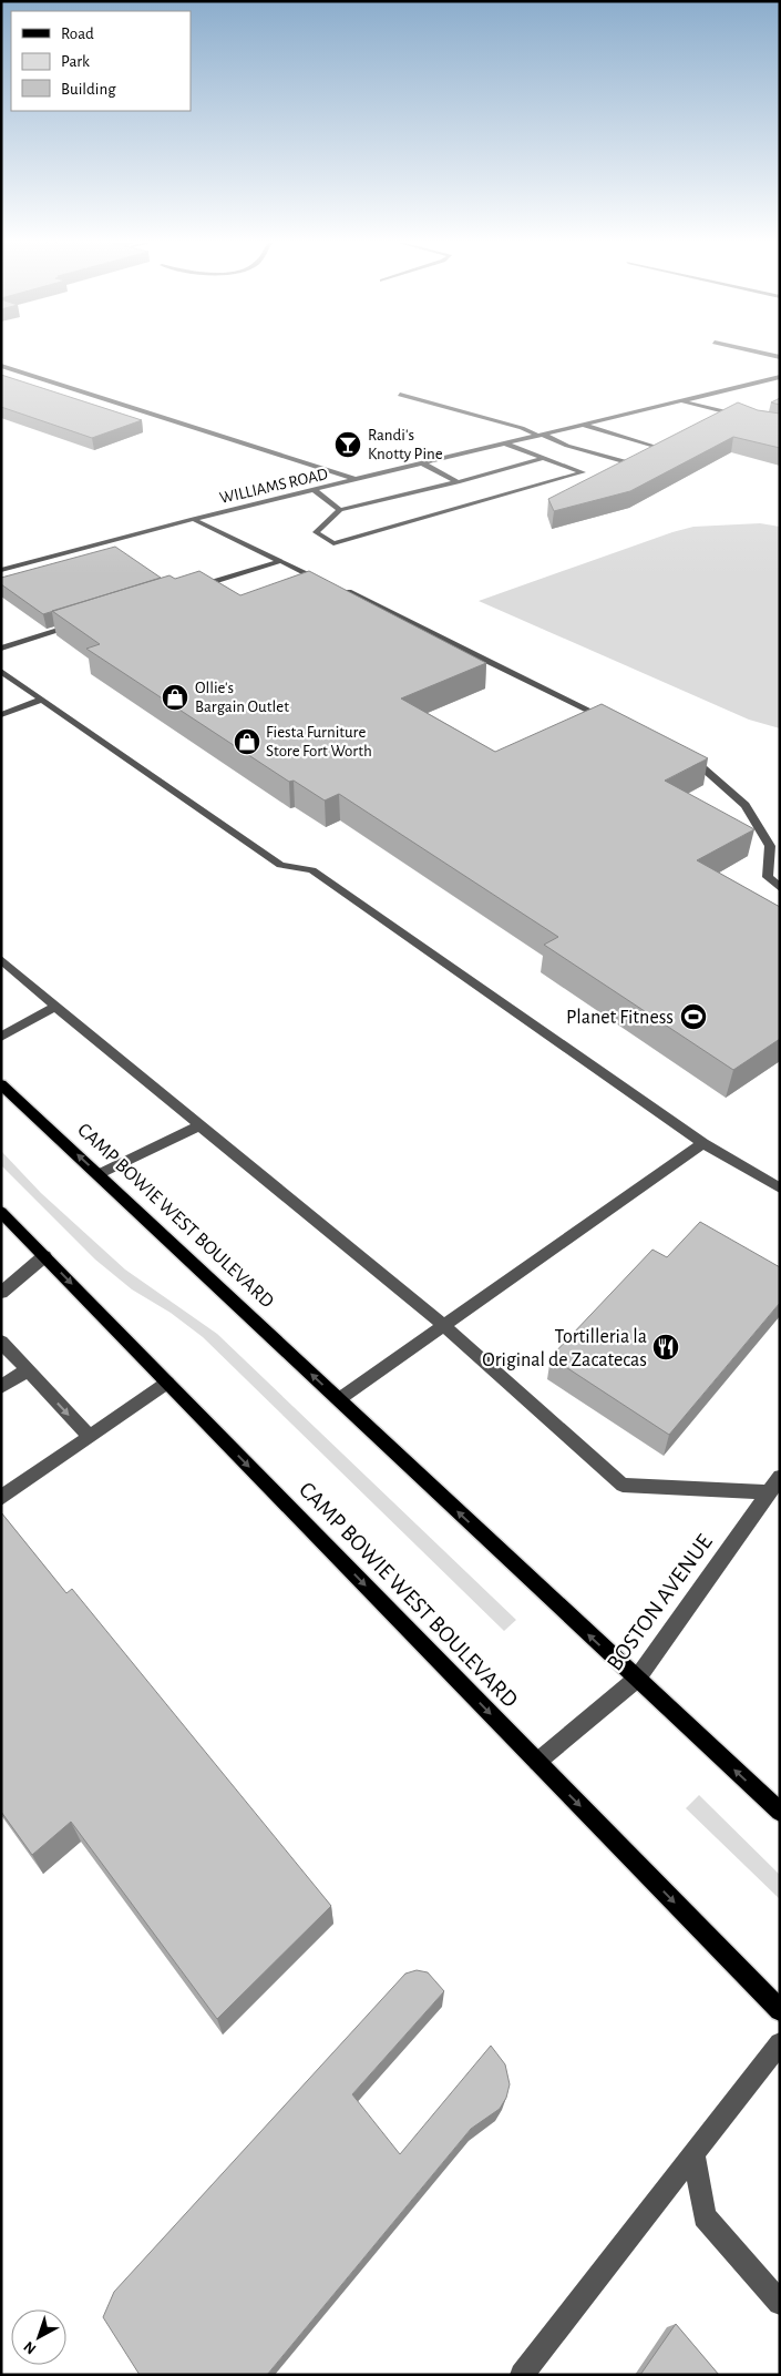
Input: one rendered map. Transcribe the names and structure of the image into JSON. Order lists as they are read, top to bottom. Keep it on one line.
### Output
{"streets":{"main road":["CAMP BOWIE WEST BOULEVARD"],"street":["WILLIAMS ROAD","BOSTON AVENUE"]},"crossings":[["CAMP BOWIE WEST BOULEVARD","BOSTON AVENUE"]],"places":{"bar":["Randi's Knotty Pine"],"shop":["Ollie's Bargain Outlet","Fiesta Furniture Store Fort Worth"],"sports":["Planet Fitness"],"restaurant":["Tortilleria la Original de Zacatecas"]},"legend":["Road","Park","Building"],"north":"bottom left"}
